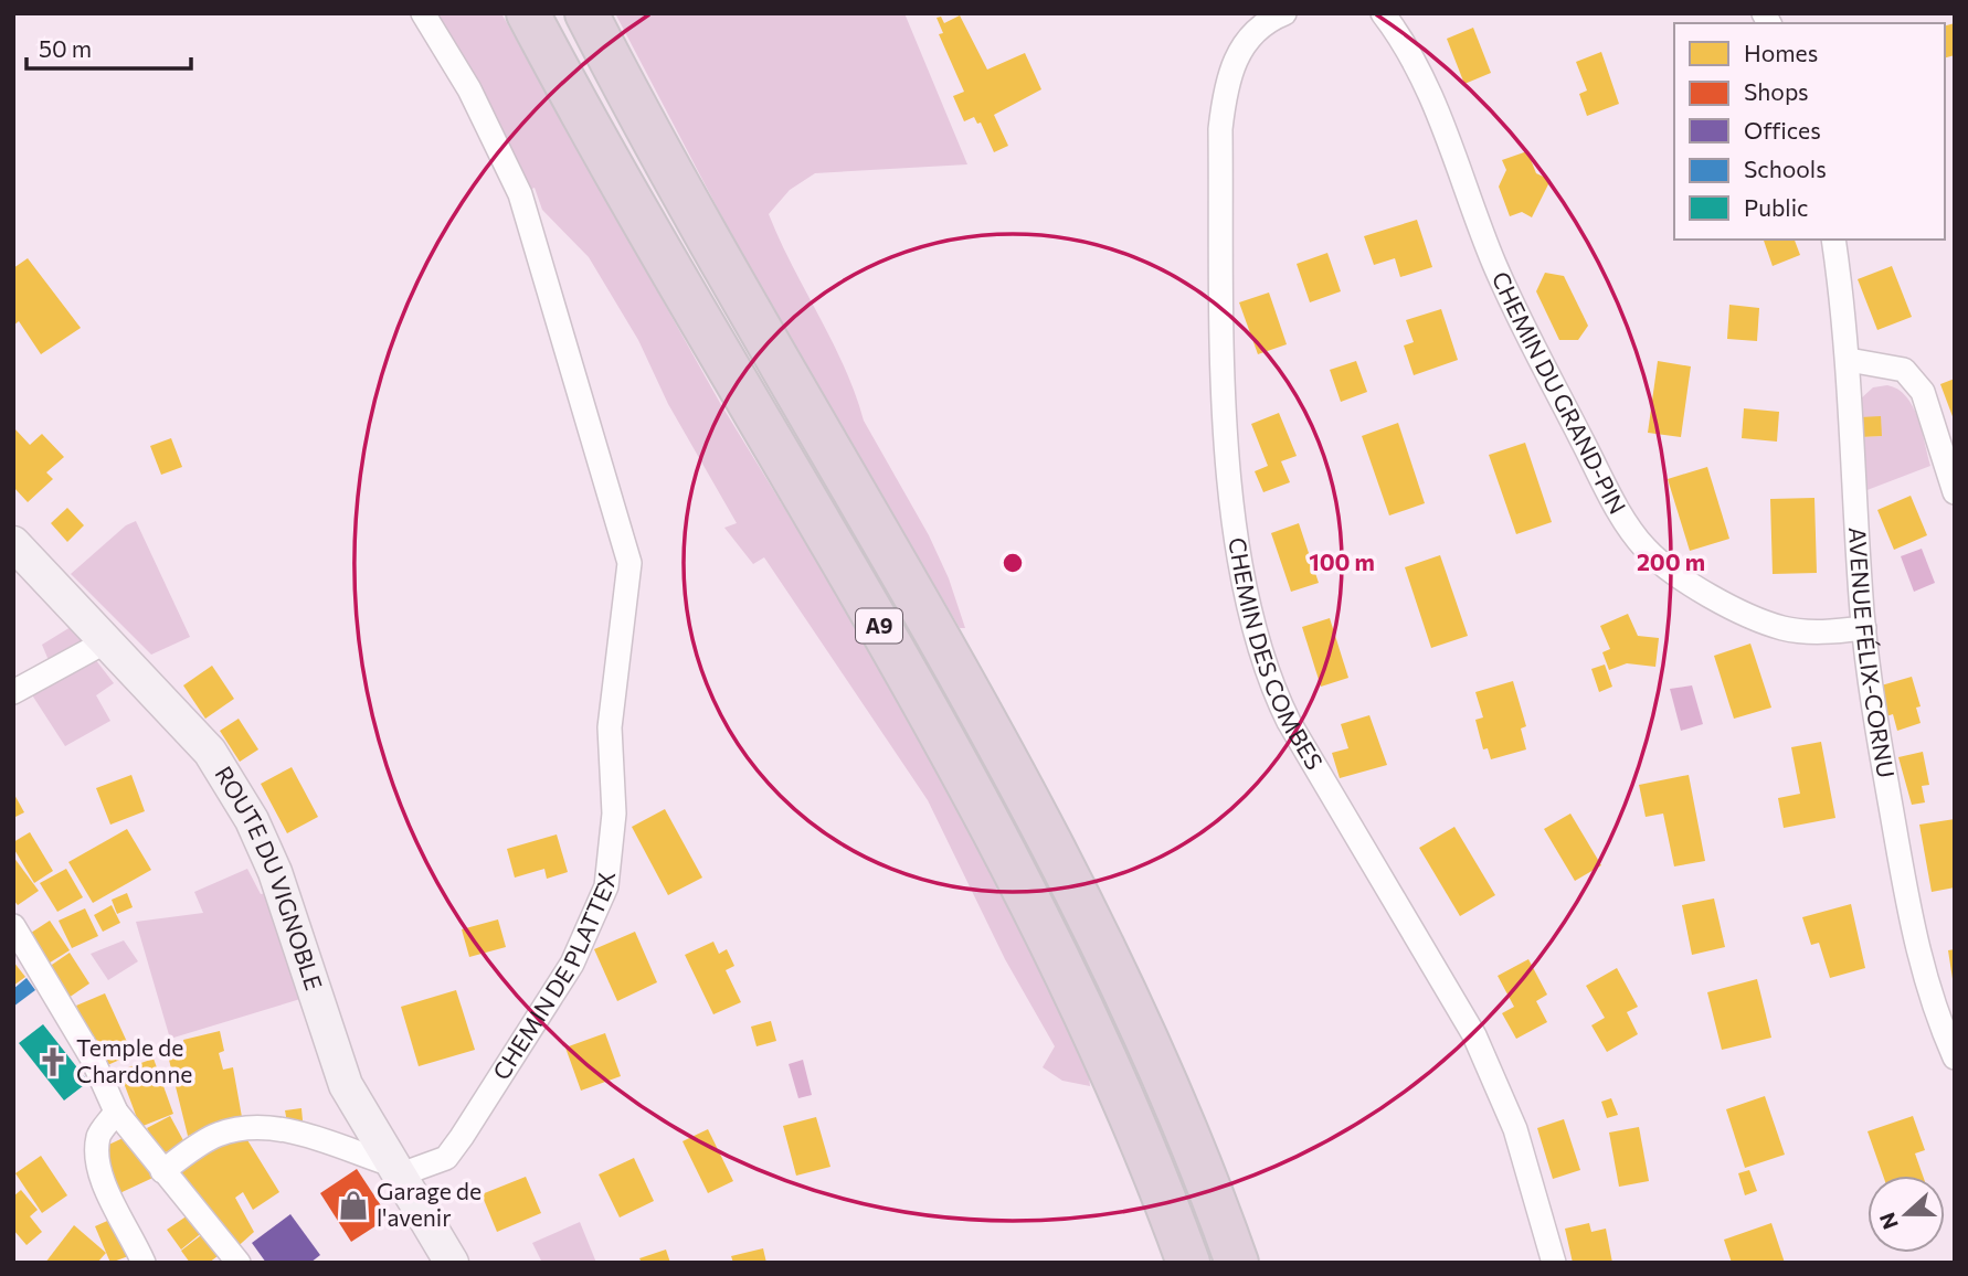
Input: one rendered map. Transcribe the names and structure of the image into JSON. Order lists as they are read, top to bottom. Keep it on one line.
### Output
{"streets":{"highway":["A9"],"street":["CHEMIN DU GRAND-PIN","AVENUE FÉLIX-CORNU","CHEMIN DES COMBES","ROUTE DU VIGNOBLE","CHEMIN DE PLATTEX"]},"crossings":[["CHEMIN DU GRAND-PIN","AVENUE FÉLIX-CORNU"],["ROUTE DU VIGNOBLE","CHEMIN DE PLATTEX"]],"places":{"church":["Temple de Chardonne"],"shop":["Garage de l'avenir"]},"legend":["Homes","Shops","Offices","Schools","Public"],"scale_bar":"50 m","north":"left","rings":["100 m","200 m"]}
